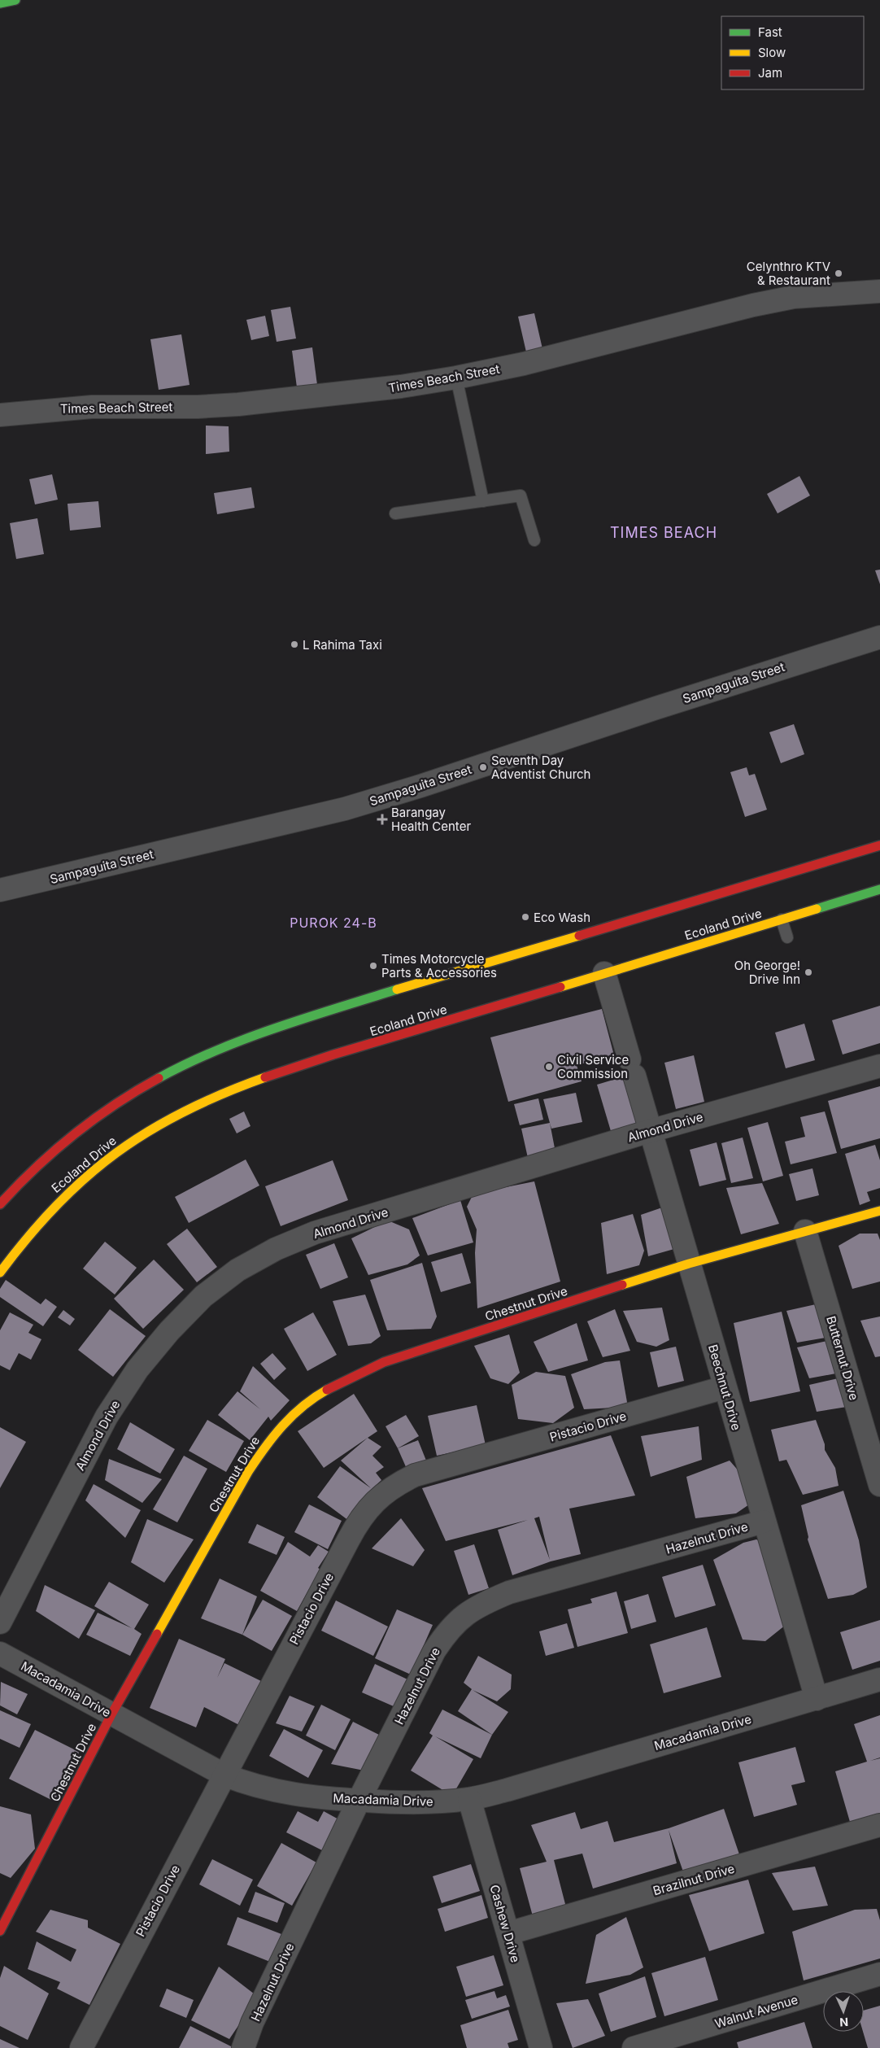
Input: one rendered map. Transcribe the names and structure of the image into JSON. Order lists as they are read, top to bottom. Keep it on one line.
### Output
{"streets":{"main road":["Ecoland Drive","Chestnut Drive"],"street":["Times Beach Street","Sampaguita Street","Almond Drive","Butternut Drive","Beechnut Drive","Pistacio Drive","Hazelnut Drive","Macadamia Drive","Brazilnut Drive","Cashew Drive","Walnut Avenue"]},"crossings":[["Ecoland Drive","Beechnut Drive"],["Almond Drive","Beechnut Drive"],["Chestnut Drive","Butternut Drive"],["Chestnut Drive","Beechnut Drive"],["Chestnut Drive","Macadamia Drive"],["Beechnut Drive","Pistacio Drive"],["Beechnut Drive","Hazelnut Drive"],["Beechnut Drive","Macadamia Drive"],["Pistacio Drive","Macadamia Drive"],["Hazelnut Drive","Macadamia Drive"],["Macadamia Drive","Cashew Drive"],["Brazilnut Drive","Cashew Drive"]],"districts":["TIMES BEACH","PUROK 24-B"],"places":{"other":["Celynthro KTV & Restaurant","L Rahima Taxi","Seventh Day Adventist Church","Eco Wash","Times Motorcycle Parts & Accessories","Oh George! Drive Inn","Civil Service Commission"],"health":["Barangay Health Center"]},"legend":["Fast","Slow","Jam"],"north":"bottom"}
